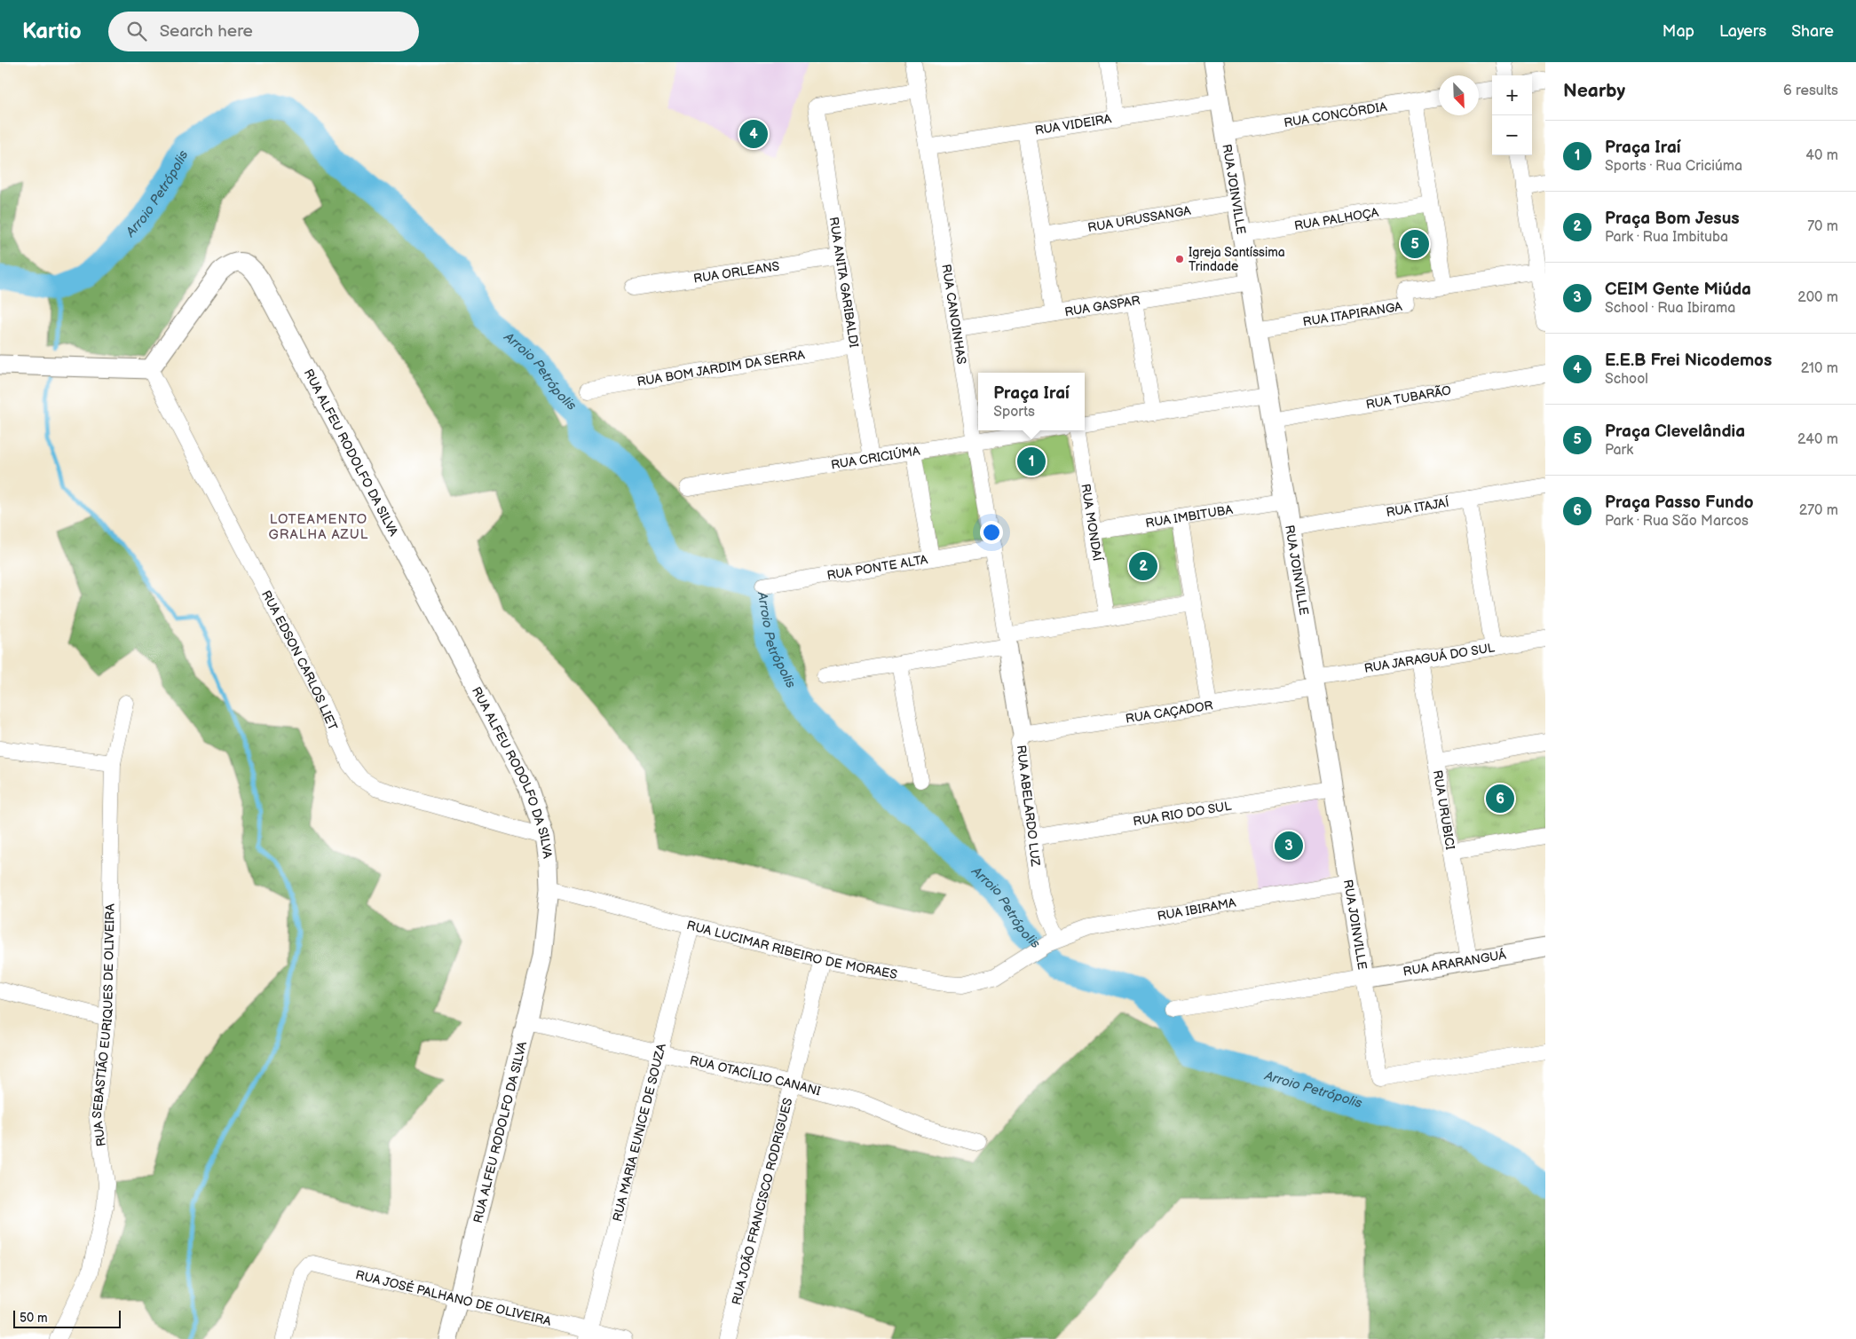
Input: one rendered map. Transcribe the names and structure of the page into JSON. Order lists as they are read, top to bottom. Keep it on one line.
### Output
{"streets":{"street":["RUA CONCÓRDIA","RUA VIDEIRA","RUA JOINVILLE","RUA PALHOÇA","RUA URUSSANGA","RUA ORLEANS","RUA ANITA GARIBALDI","RUA GASPAR","RUA ITAPIRANGA","RUA CANOINHAS","RUA BOM JARDIM DA SERRA","RUA TUBARÃO","RUA ALFEU RODOLFO DA SILVA","RUA CRICIÚMA","RUA ITAJAÍ","RUA IMBITUBA","RUA MONDAÍ","RUA PONTE ALTA","RUA JARAGUÁ DO SUL","RUA EDSON CARLOS LIET","RUA CAÇADOR","RUA ABELARDO LUZ","RUA URUBICI","RUA RIO DO SUL","RUA IBIRAMA","RUA LUCIMAR RIBEIRO DE MORAES","RUA ARARANGUÁ","RUA SEBASTIÃO EURIQUES DE OLIVEIRA","RUA OTACÍLIO CANANI","RUA MARIA EUNICE DE SOUZA","RUA JOÃO FRANCISCO RODRIGUES","RUA JOSÉ PALHANO DE OLIVEIRA"]},"crossings":[["RUA CONCÓRDIA","RUA JOINVILLE"],["RUA VIDEIRA","RUA JOINVILLE"],["RUA VIDEIRA","RUA CANOINHAS"],["RUA JOINVILLE","RUA PALHOÇA"],["RUA JOINVILLE","RUA URUSSANGA"],["RUA JOINVILLE","RUA GASPAR"],["RUA JOINVILLE","RUA ITAPIRANGA"],["RUA JOINVILLE","RUA TUBARÃO"],["RUA JOINVILLE","RUA ITAJAÍ"],["RUA JOINVILLE","RUA IMBITUBA"],["RUA JOINVILLE","RUA JARAGUÁ DO SUL"],["RUA JOINVILLE","RUA CAÇADOR"],["RUA JOINVILLE","RUA RIO DO SUL"],["RUA JOINVILLE","RUA IBIRAMA"],["RUA JOINVILLE","RUA ARARANGUÁ"],["RUA ORLEANS","RUA ANITA GARIBALDI"],["RUA ANITA GARIBALDI","RUA CANOINHAS"],["RUA ANITA GARIBALDI","RUA BOM JARDIM DA SERRA"],["RUA ANITA GARIBALDI","RUA CRICIÚMA"],["RUA GASPAR","RUA CANOINHAS"],["RUA CANOINHAS","RUA CRICIÚMA"],["RUA CANOINHAS","RUA PONTE ALTA"],["RUA CANOINHAS","RUA ABELARDO LUZ"],["RUA ALFEU RODOLFO DA SILVA","RUA EDSON CARLOS LIET"],["RUA ALFEU RODOLFO DA SILVA","RUA LUCIMAR RIBEIRO DE MORAES"],["RUA ALFEU RODOLFO DA SILVA","RUA OTACÍLIO CANANI"],["RUA ALFEU RODOLFO DA SILVA","RUA JOSÉ PALHANO DE OLIVEIRA"],["RUA IMBITUBA","RUA MONDAÍ"],["RUA JARAGUÁ DO SUL","RUA CAÇADOR"],["RUA JARAGUÁ DO SUL","RUA URUBICI"],["RUA CAÇADOR","RUA ABELARDO LUZ"],["RUA ABELARDO LUZ","RUA RIO DO SUL"],["RUA ABELARDO LUZ","RUA IBIRAMA"],["RUA URUBICI","RUA ARARANGUÁ"],["RUA IBIRAMA","RUA LUCIMAR RIBEIRO DE MORAES"],["RUA LUCIMAR RIBEIRO DE MORAES","RUA MARIA EUNICE DE SOUZA"],["RUA LUCIMAR RIBEIRO DE MORAES","RUA JOÃO FRANCISCO RODRIGUES"],["RUA OTACÍLIO CANANI","RUA MARIA EUNICE DE SOUZA"],["RUA OTACÍLIO CANANI","RUA JOÃO FRANCISCO RODRIGUES"],["RUA MARIA EUNICE DE SOUZA","RUA JOSÉ PALHANO DE OLIVEIRA"]],"districts":["LOTEAMENTO GRALHA AZUL"],"water":["Arroio Petrópolis"],"places":["Igreja Santíssima Trindade"],"scale_bar":"50 m","north":"bottom right","page":{"header":"Kartio","search":"Search here","nav":["Map","Layers","Share"],"heading":["Nearby","6 results"],"map_buttons":["+","−"],"pins":["4","5","1","2","6","3"],"list":[{"mark":"1","name":"Praça Iraí","note":"Sports · Rua Criciúma","value":"40 m"},{"mark":"2","name":"Praça Bom Jesus","note":"Park · Rua Imbituba","value":"70 m"},{"mark":"3","name":"CEIM Gente Miúda","note":"School · Rua Ibirama","value":"200 m"},{"mark":"4","name":"E.E.B Frei Nicodemos","note":"School","value":"210 m"},{"mark":"5","name":"Praça Clevelândia","note":"Park","value":"240 m"},{"mark":"6","name":"Praça Passo Fundo","note":"Park · Rua São Marcos","value":"270 m"}],"popup":["Praça Iraí","Sports"],"scale":"50 m"}}
